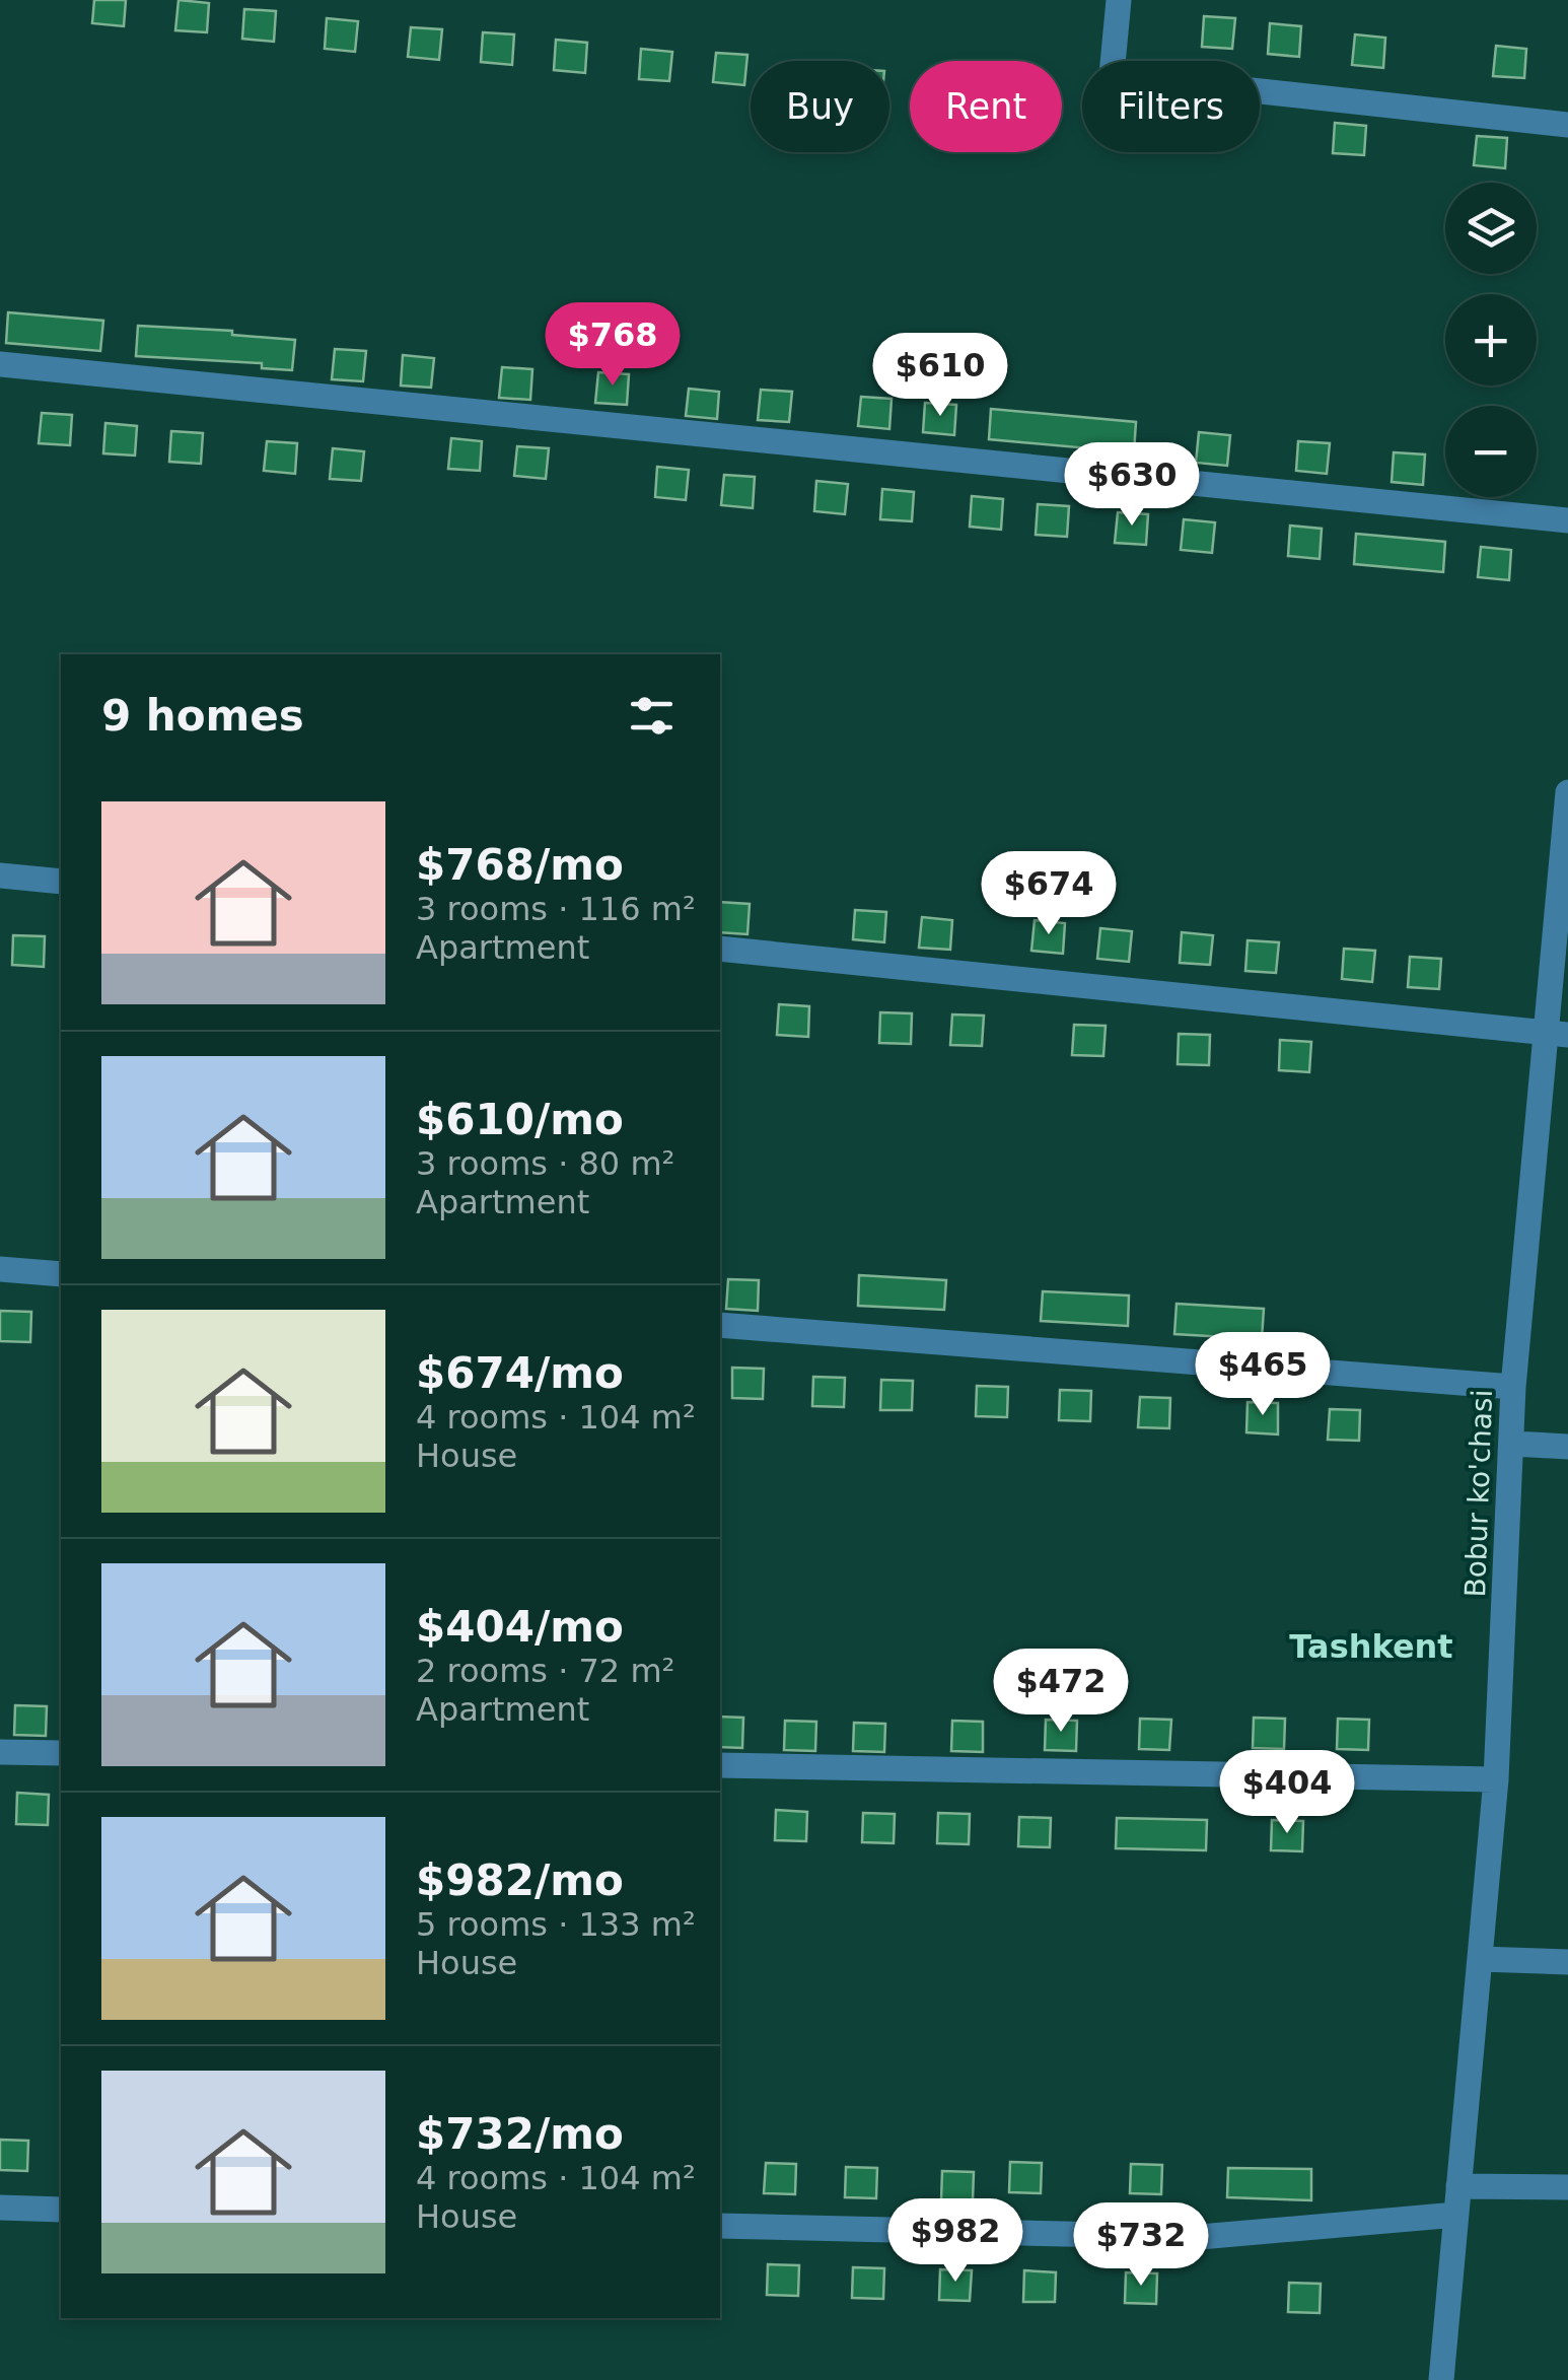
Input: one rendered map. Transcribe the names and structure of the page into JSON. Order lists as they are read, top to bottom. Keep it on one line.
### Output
{"streets":{"street":["Bobur ko'chasi"]},"districts":["Tashkent"],"page":{"chip":["Buy","Rent","Filters"],"map_buttons":["+","−"],"price":["$768","$610","$630","$674","$465","$472","$404","$982","$732"],"heading":"9 homes","list":[{"name":"$768/mo","note":"3 rooms · 116 m² · Apartment"},{"name":"$610/mo","note":"3 rooms · 80 m² · Apartment"},{"name":"$674/mo","note":"4 rooms · 104 m² · House"},{"name":"$404/mo","note":"2 rooms · 72 m² · Apartment"},{"name":"$982/mo","note":"5 rooms · 133 m² · House"},{"name":"$732/mo","note":"4 rooms · 104 m² · House"}]}}
